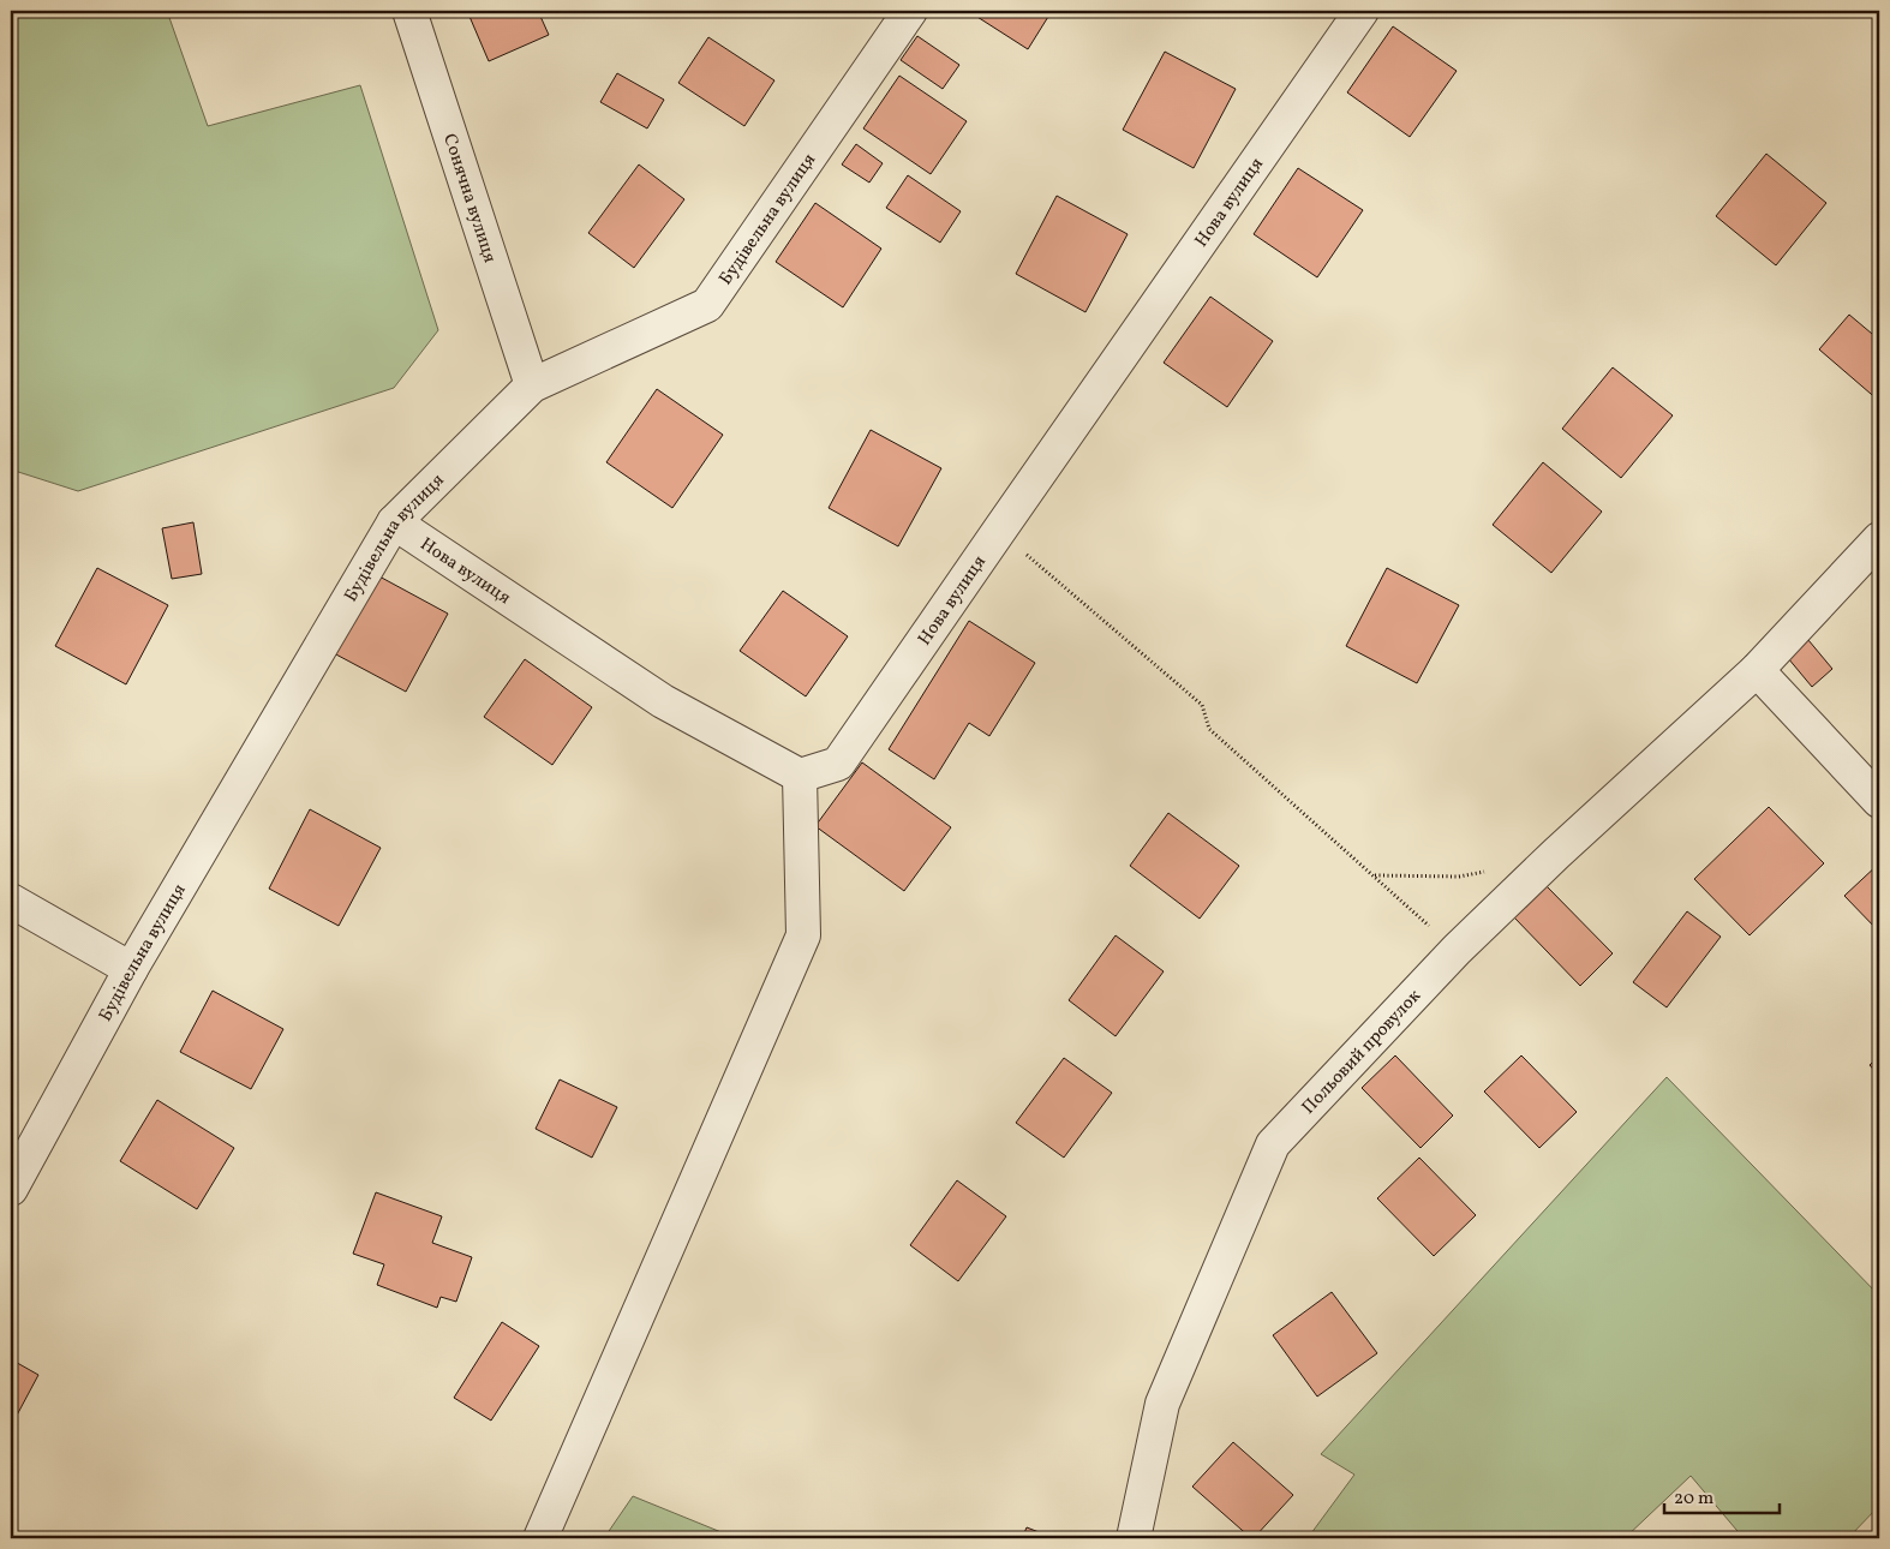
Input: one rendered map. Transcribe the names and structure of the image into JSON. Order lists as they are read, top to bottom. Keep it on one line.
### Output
{"streets":{"street":["Сонячна вулиця","Нова вулиця","Будівельна вулиця","Польовий провулок"]},"crossings":[["Сонячна вулиця","Будівельна вулиця"],["Нова вулиця","Будівельна вулиця"]],"scale_bar":"20 m"}
